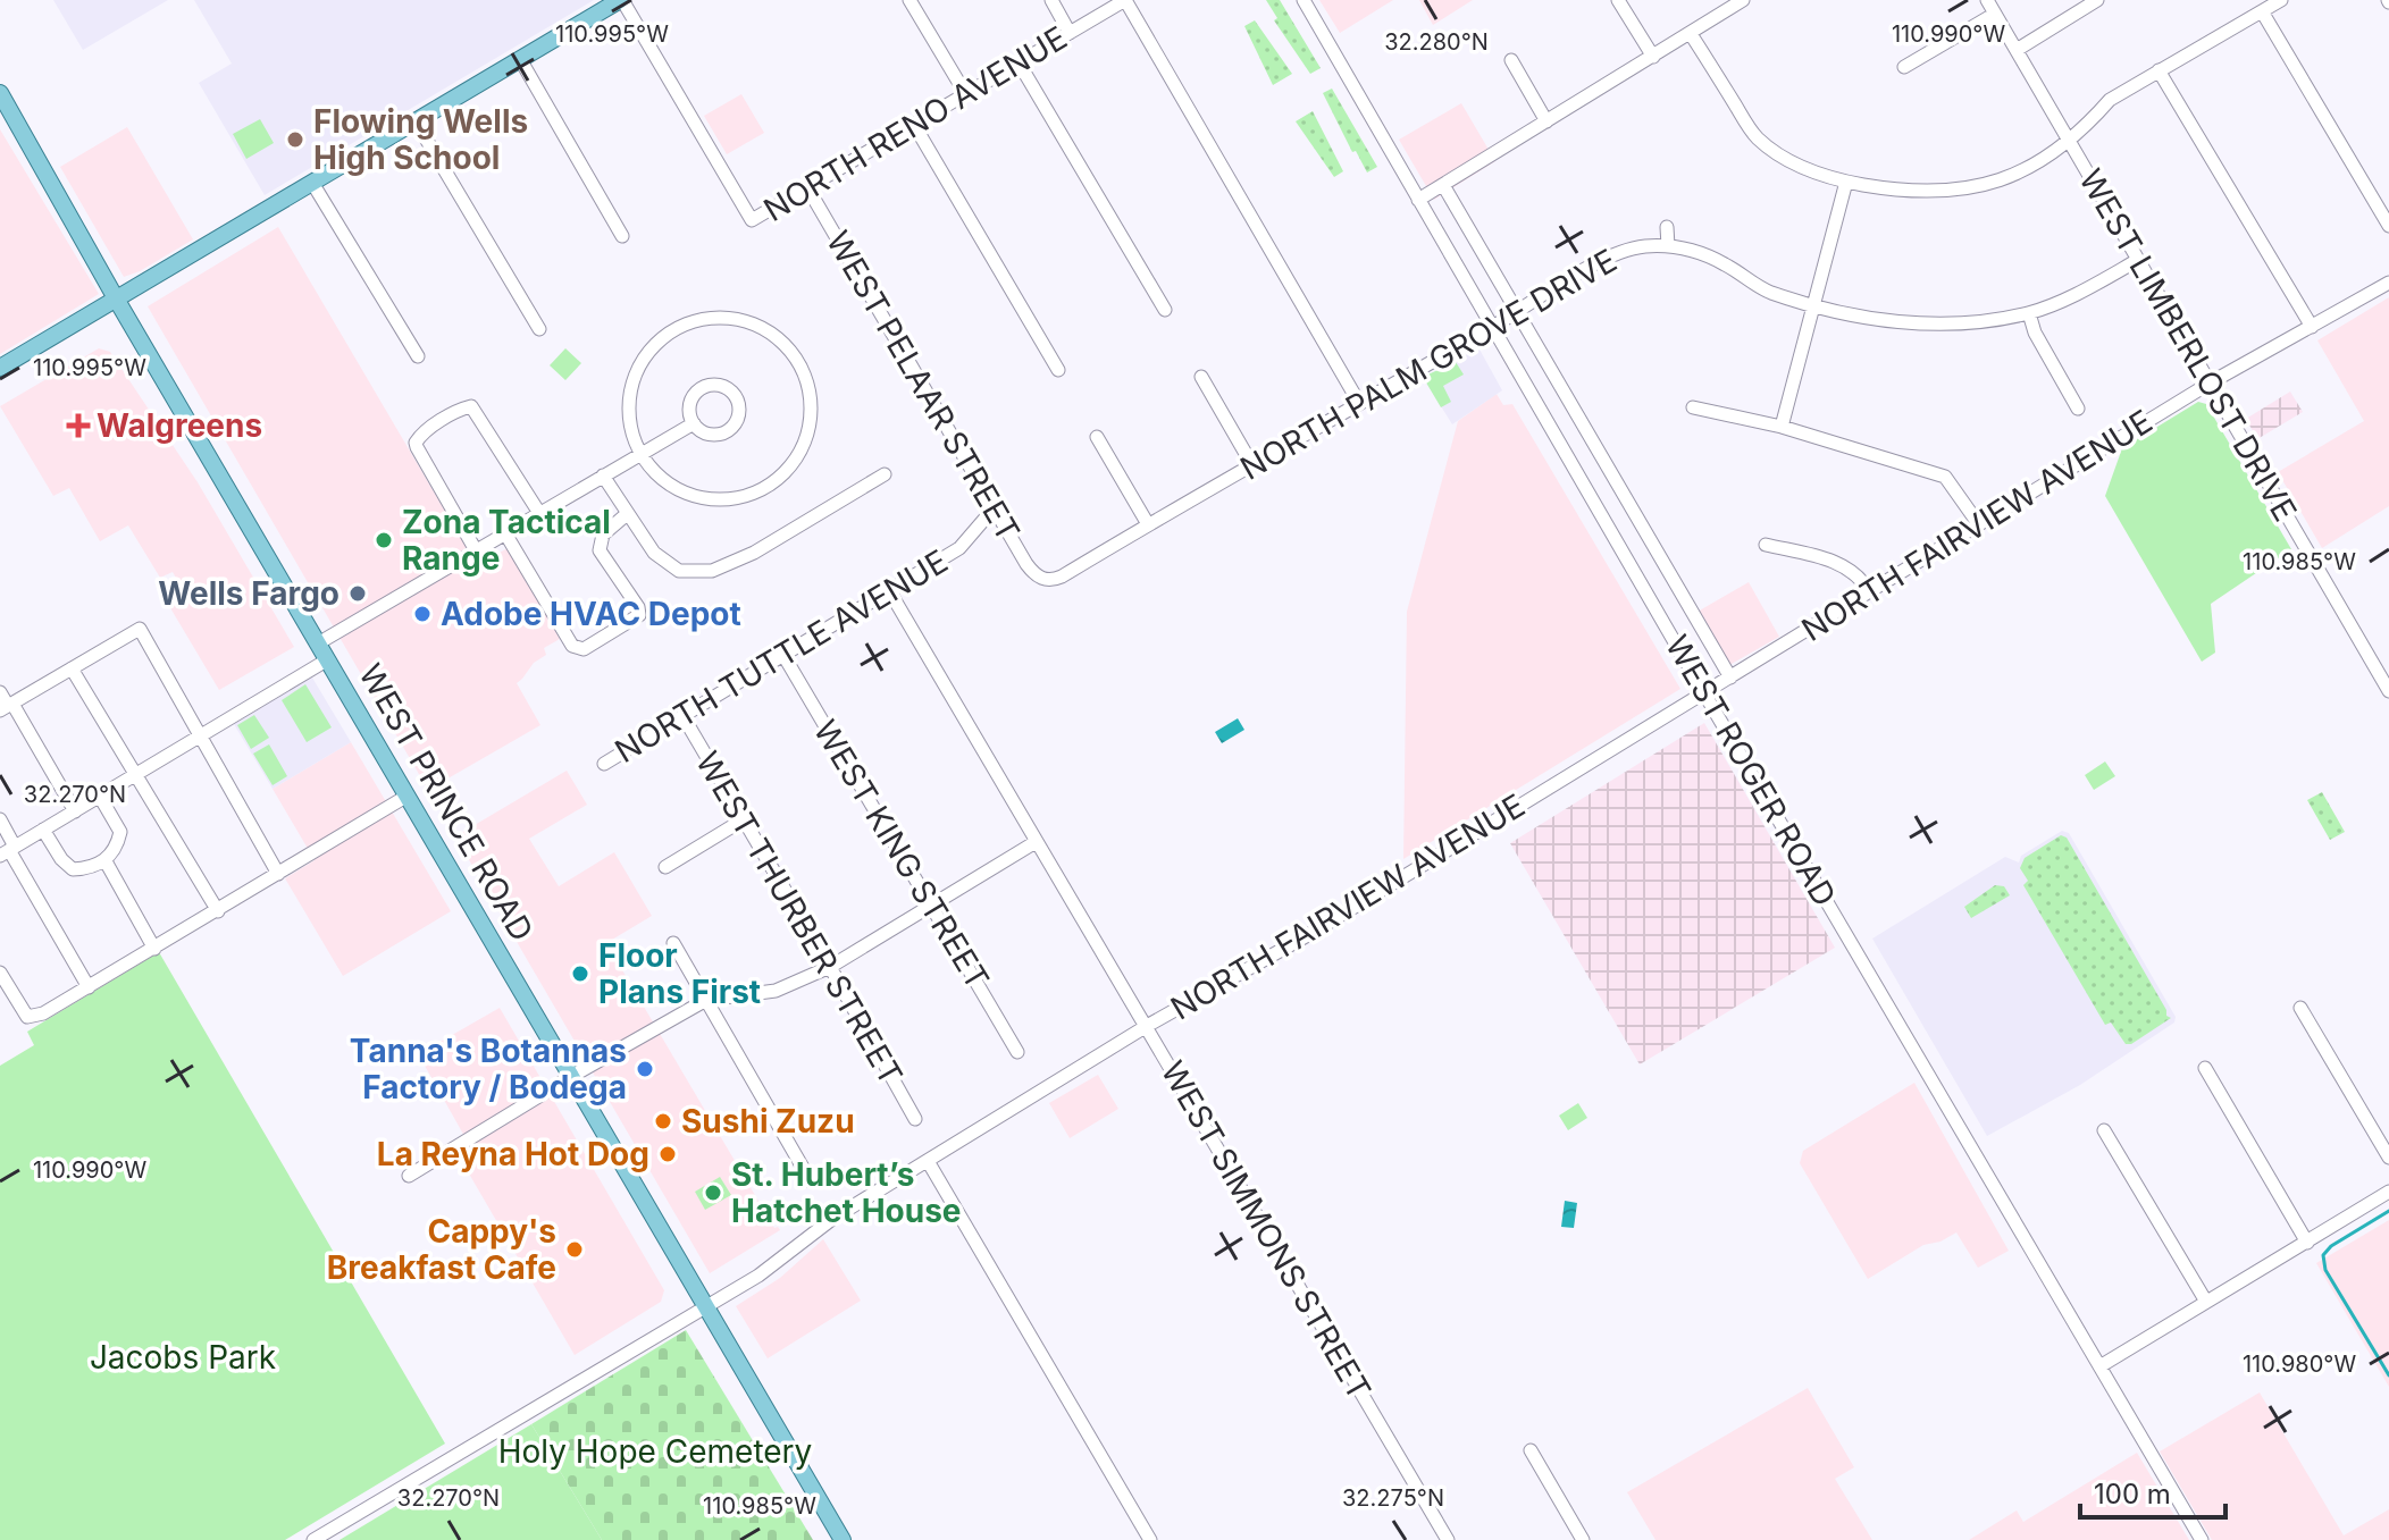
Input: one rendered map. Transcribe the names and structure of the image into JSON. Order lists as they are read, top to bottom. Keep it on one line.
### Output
{"streets":{"main road":["WEST PRINCE ROAD"],"street":["NORTH RENO AVENUE","WEST LIMBERLOST DRIVE","NORTH PALM GROVE DRIVE","WEST PELAAR STREET","NORTH FAIRVIEW AVENUE","NORTH TUTTLE AVENUE","WEST ROGER ROAD","WEST KING STREET","WEST THURBER STREET","WEST SIMMONS STREET"]},"crossings":[["NORTH RENO AVENUE","WEST PELAAR STREET"],["WEST LIMBERLOST DRIVE","NORTH PALM GROVE DRIVE"],["WEST LIMBERLOST DRIVE","NORTH FAIRVIEW AVENUE"],["NORTH PALM GROVE DRIVE","WEST PELAAR STREET"],["NORTH PALM GROVE DRIVE","WEST ROGER ROAD"],["WEST PELAAR STREET","NORTH TUTTLE AVENUE"],["NORTH FAIRVIEW AVENUE","WEST ROGER ROAD"],["NORTH FAIRVIEW AVENUE","WEST PRINCE ROAD"],["NORTH FAIRVIEW AVENUE","WEST SIMMONS STREET"],["NORTH TUTTLE AVENUE","WEST KING STREET"],["NORTH TUTTLE AVENUE","WEST THURBER STREET"],["NORTH TUTTLE AVENUE","WEST SIMMONS STREET"]],"parks":["Jacobs Park","Holy Hope Cemetery"],"places":{"other":["Flowing Wells High School","Zona Tactical Range","Wells Fargo","Adobe HVAC Depot","Floor Plans First","Tanna's Botannas Factory / Bodega","Sushi Zuzu","La Reyna Hot Dog","St. Hubert’s Hatchet House","Cappy's Breakfast Cafe"],"health":["Walgreens"]},"scale_bar":"100 m","coordinates":["110.995°W","110.990°W","32.280°N","110.985°W","32.270°N","110.980°W","32.275°N"]}
